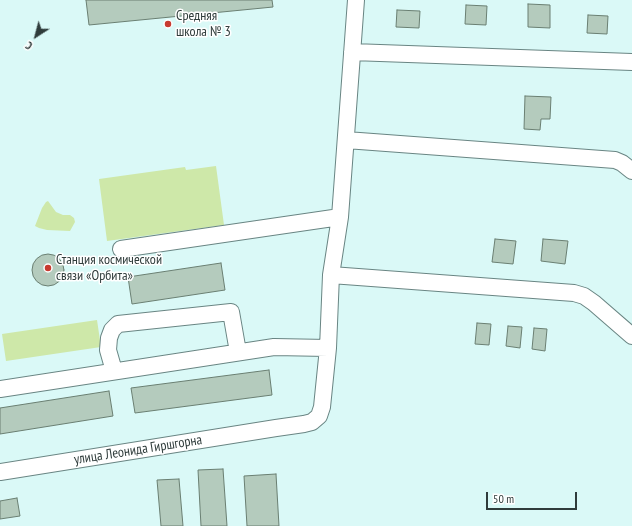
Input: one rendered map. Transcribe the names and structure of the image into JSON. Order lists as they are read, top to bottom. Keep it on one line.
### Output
{"streets":{"street":["улица Леонида Гиршгорна"]},"places":["Средняя школа № 3","Станция космической связи «Орбита»"],"scale_bar":"50 m","north":"bottom left"}
